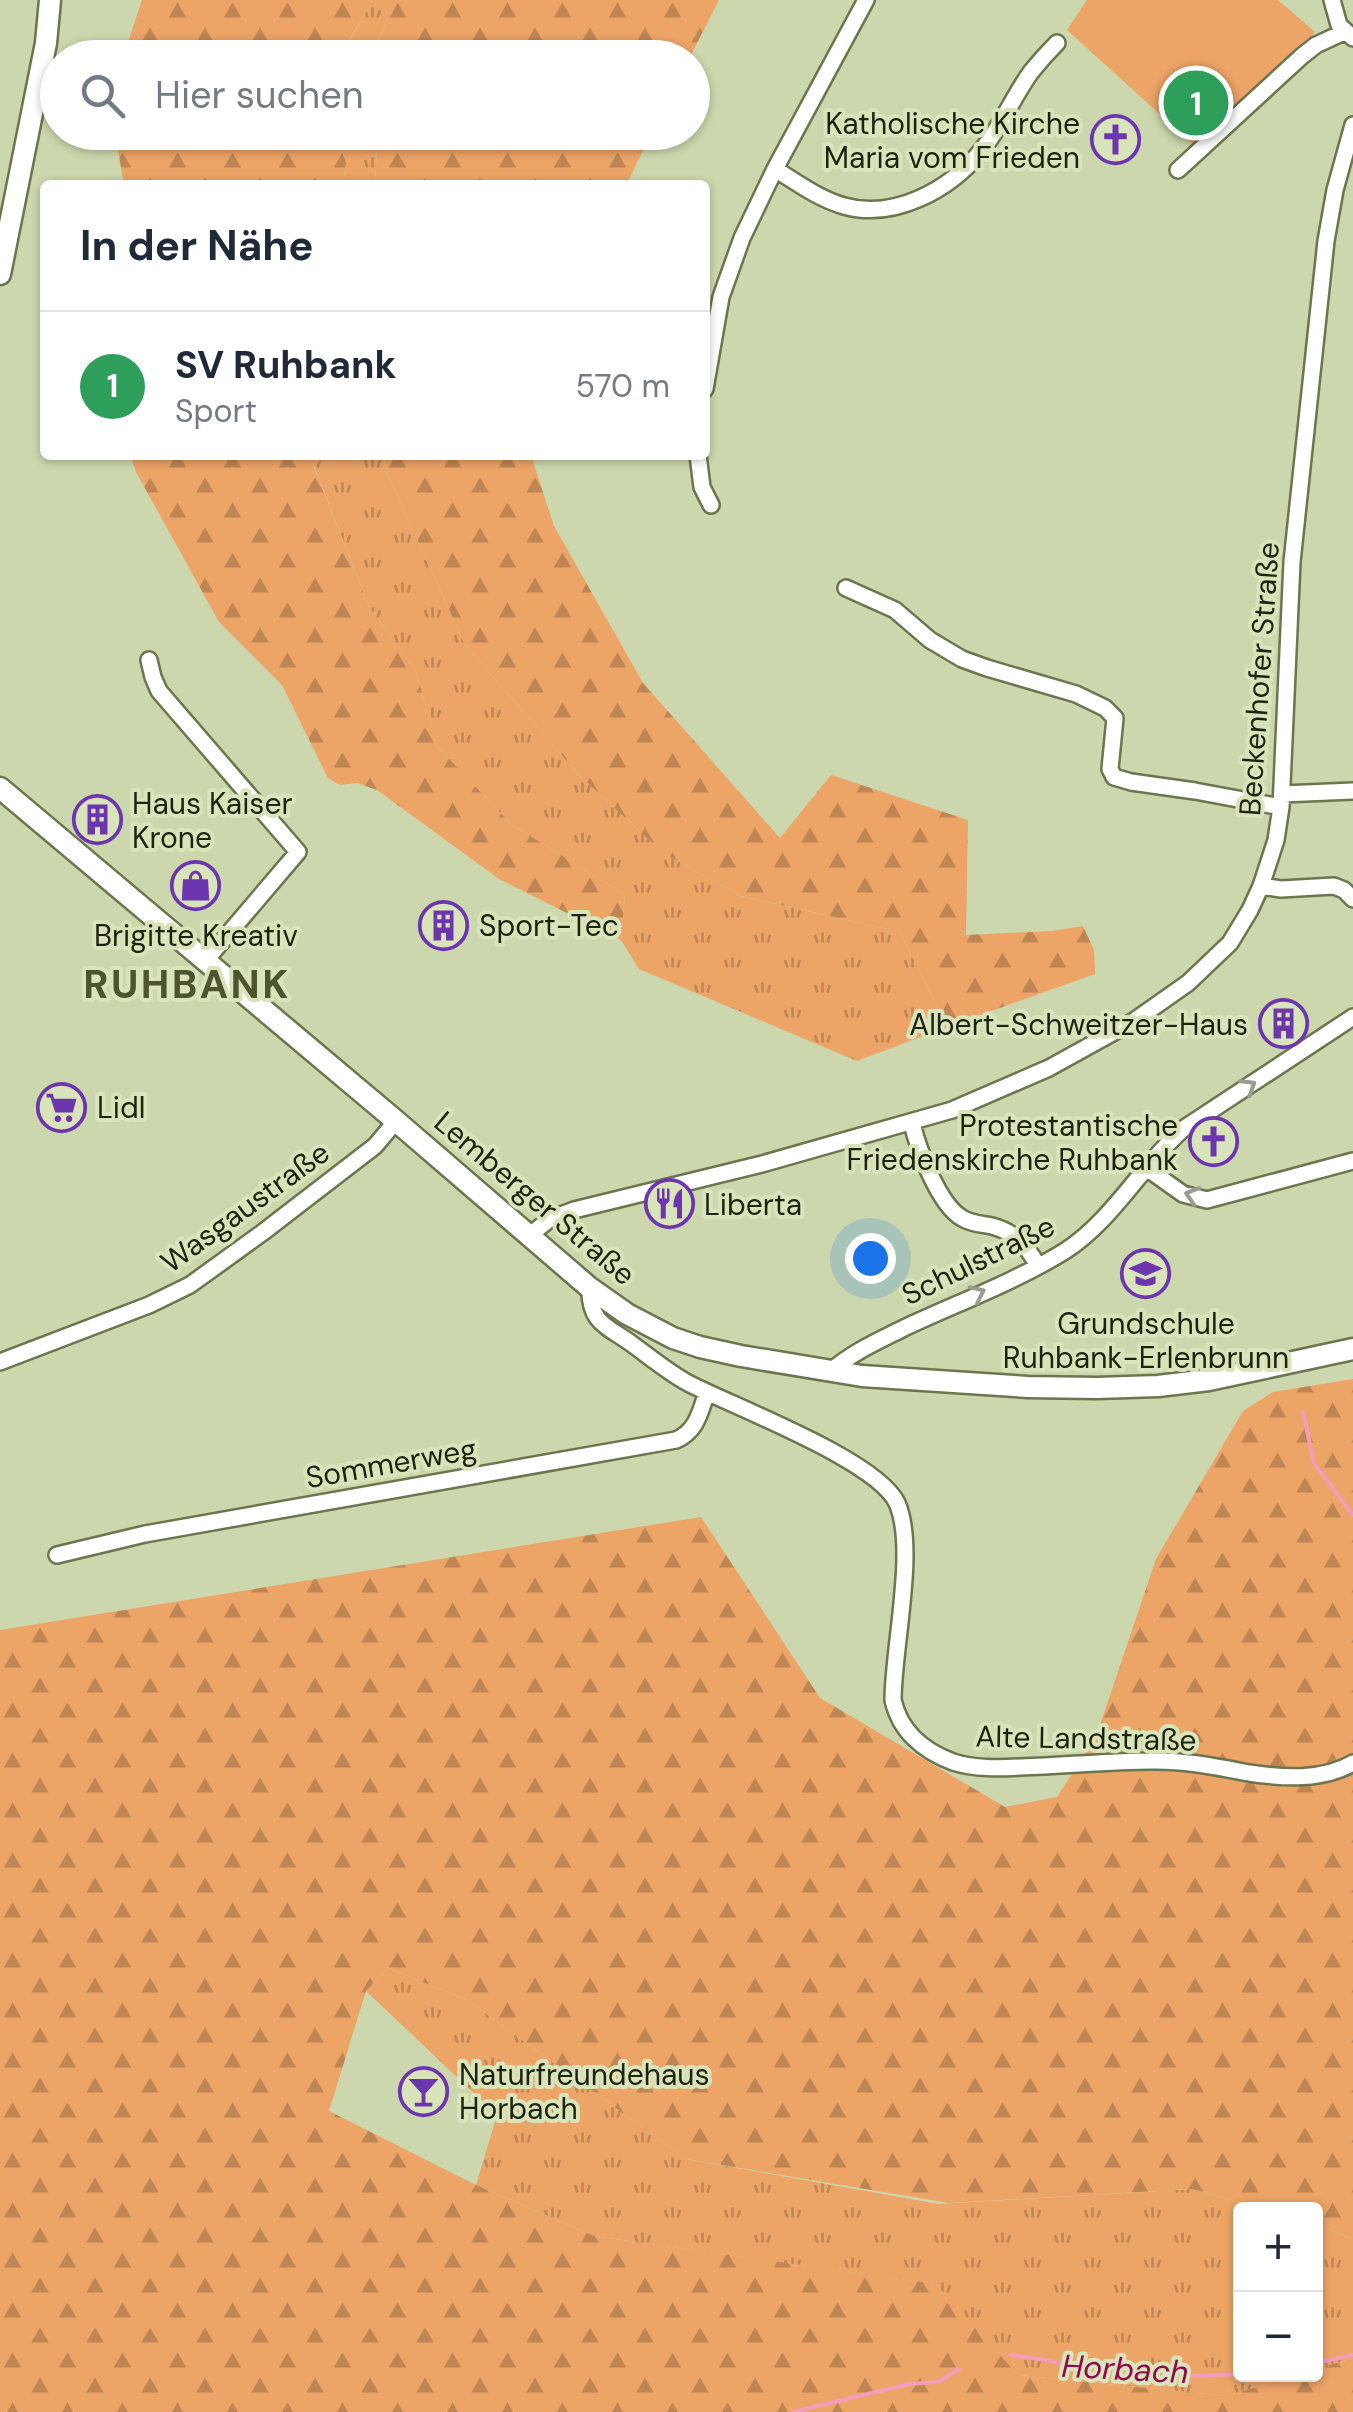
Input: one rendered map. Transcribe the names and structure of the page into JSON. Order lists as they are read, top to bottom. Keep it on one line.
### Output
{"streets":{"main road":["Lemberger Straße"],"street":["Beckenhofer Straße","Wasgaustraße","Schulstraße","Sommerweg","Alte Landstraße"]},"crossings":[["Beckenhofer Straße","Lemberger Straße"],["Lemberger Straße","Wasgaustraße"],["Lemberger Straße","Schulstraße"],["Lemberger Straße","Alte Landstraße"],["Sommerweg","Alte Landstraße"]],"one_way":["Schulstraße"],"districts":["RUHBANK"],"water":["Horbach"],"places":{"church":["Katholische Kirche Maria vom Frieden","Protestantische Friedenskirche Ruhbank"],"building":["Haus Kaiser Krone","Sport-Tec","Albert-Schweitzer-Haus"],"shop":["Brigitte Kreativ"],"supermarket":["Lidl"],"restaurant":["Liberta"],"school or university":["Grundschule Ruhbank-Erlenbrunn"],"bar":["Naturfreundehaus Horbach"]},"page":{"search":"Hier suchen","pins":"1","heading":"In der Nähe","list":[{"mark":"1","name":"SV Ruhbank","note":"Sport","value":"570 m"}],"map_buttons":["+","−"]}}
